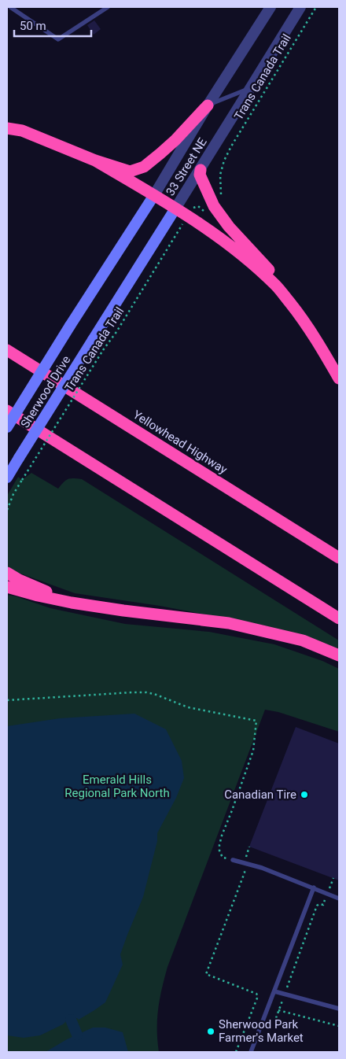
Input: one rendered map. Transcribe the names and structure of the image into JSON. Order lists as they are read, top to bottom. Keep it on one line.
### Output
{"streets":{"highway":["Yellowhead Highway"],"main road":["33 Street NE","Sherwood Drive"],"path":["Trans Canada Trail"]},"crossings":[["33 Street NE","Sherwood Drive"]],"parks":["Emerald Hills Regional Park North"],"places":["Canadian Tire","Sherwood Park Farmer's Market"],"scale_bar":"50 m"}
